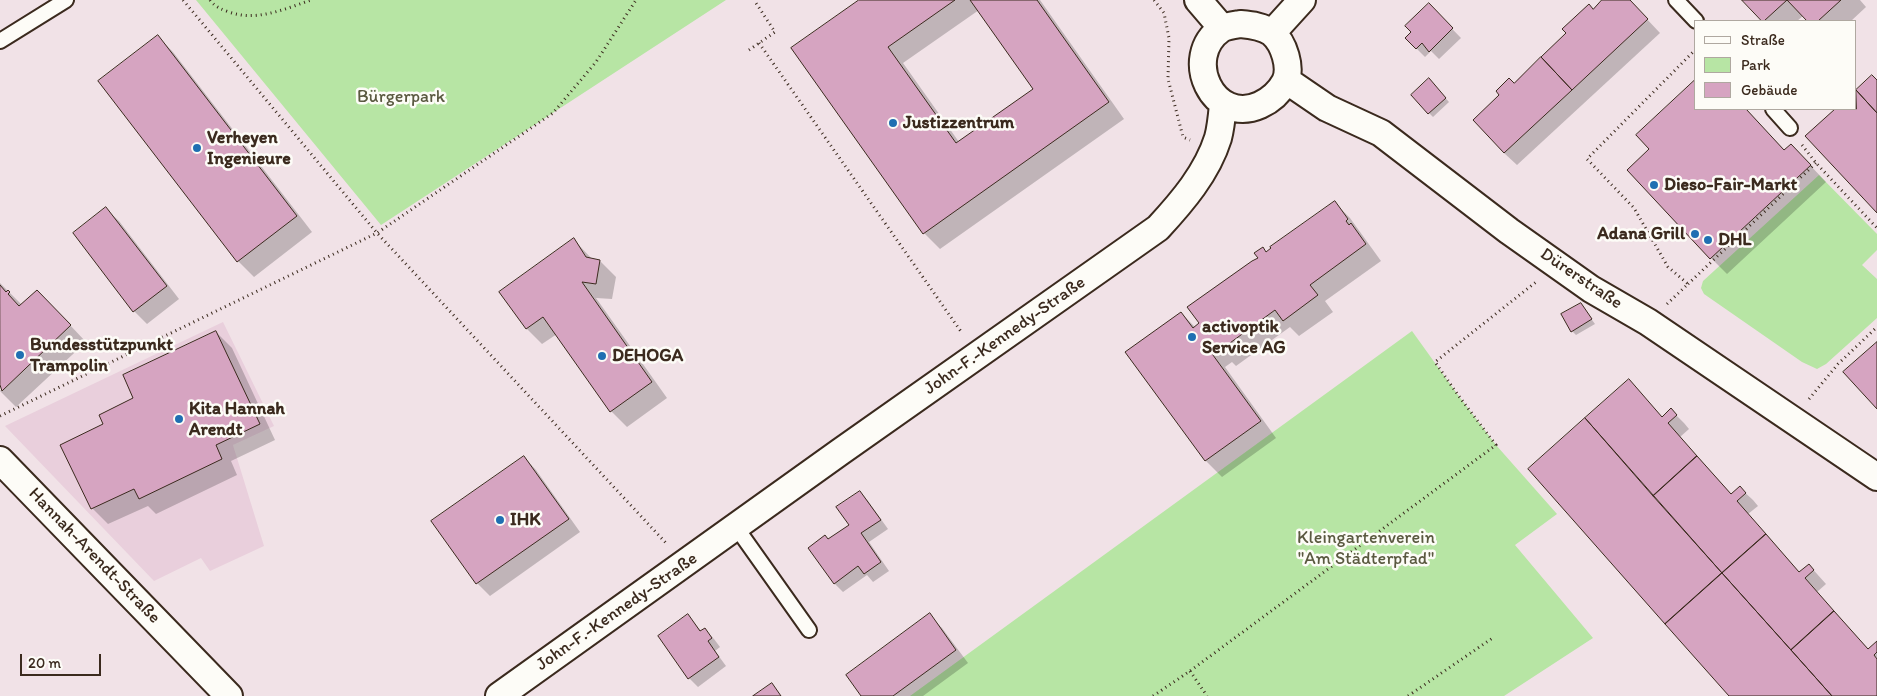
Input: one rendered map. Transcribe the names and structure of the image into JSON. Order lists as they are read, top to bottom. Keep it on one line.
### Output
{"streets":{"street":["Dürerstraße","John-F.-Kennedy-Straße","Hannah-Arendt-Straße"]},"crossings":[["Dürerstraße","John-F.-Kennedy-Straße"]],"parks":["Bürgerpark","Kleingartenverein \"Am Städterpfad\""],"places":["Justizzentrum","Verheyen Ingenieure","Dieso-Fair-Markt","Adana Grill","DHL","activoptik Service AG","Bundesstützpunkt Trampolin","DEHOGA","Kita Hannah Arendt","IHK"],"legend":["Straße","Park","Gebäude"],"scale_bar":"20 m"}
